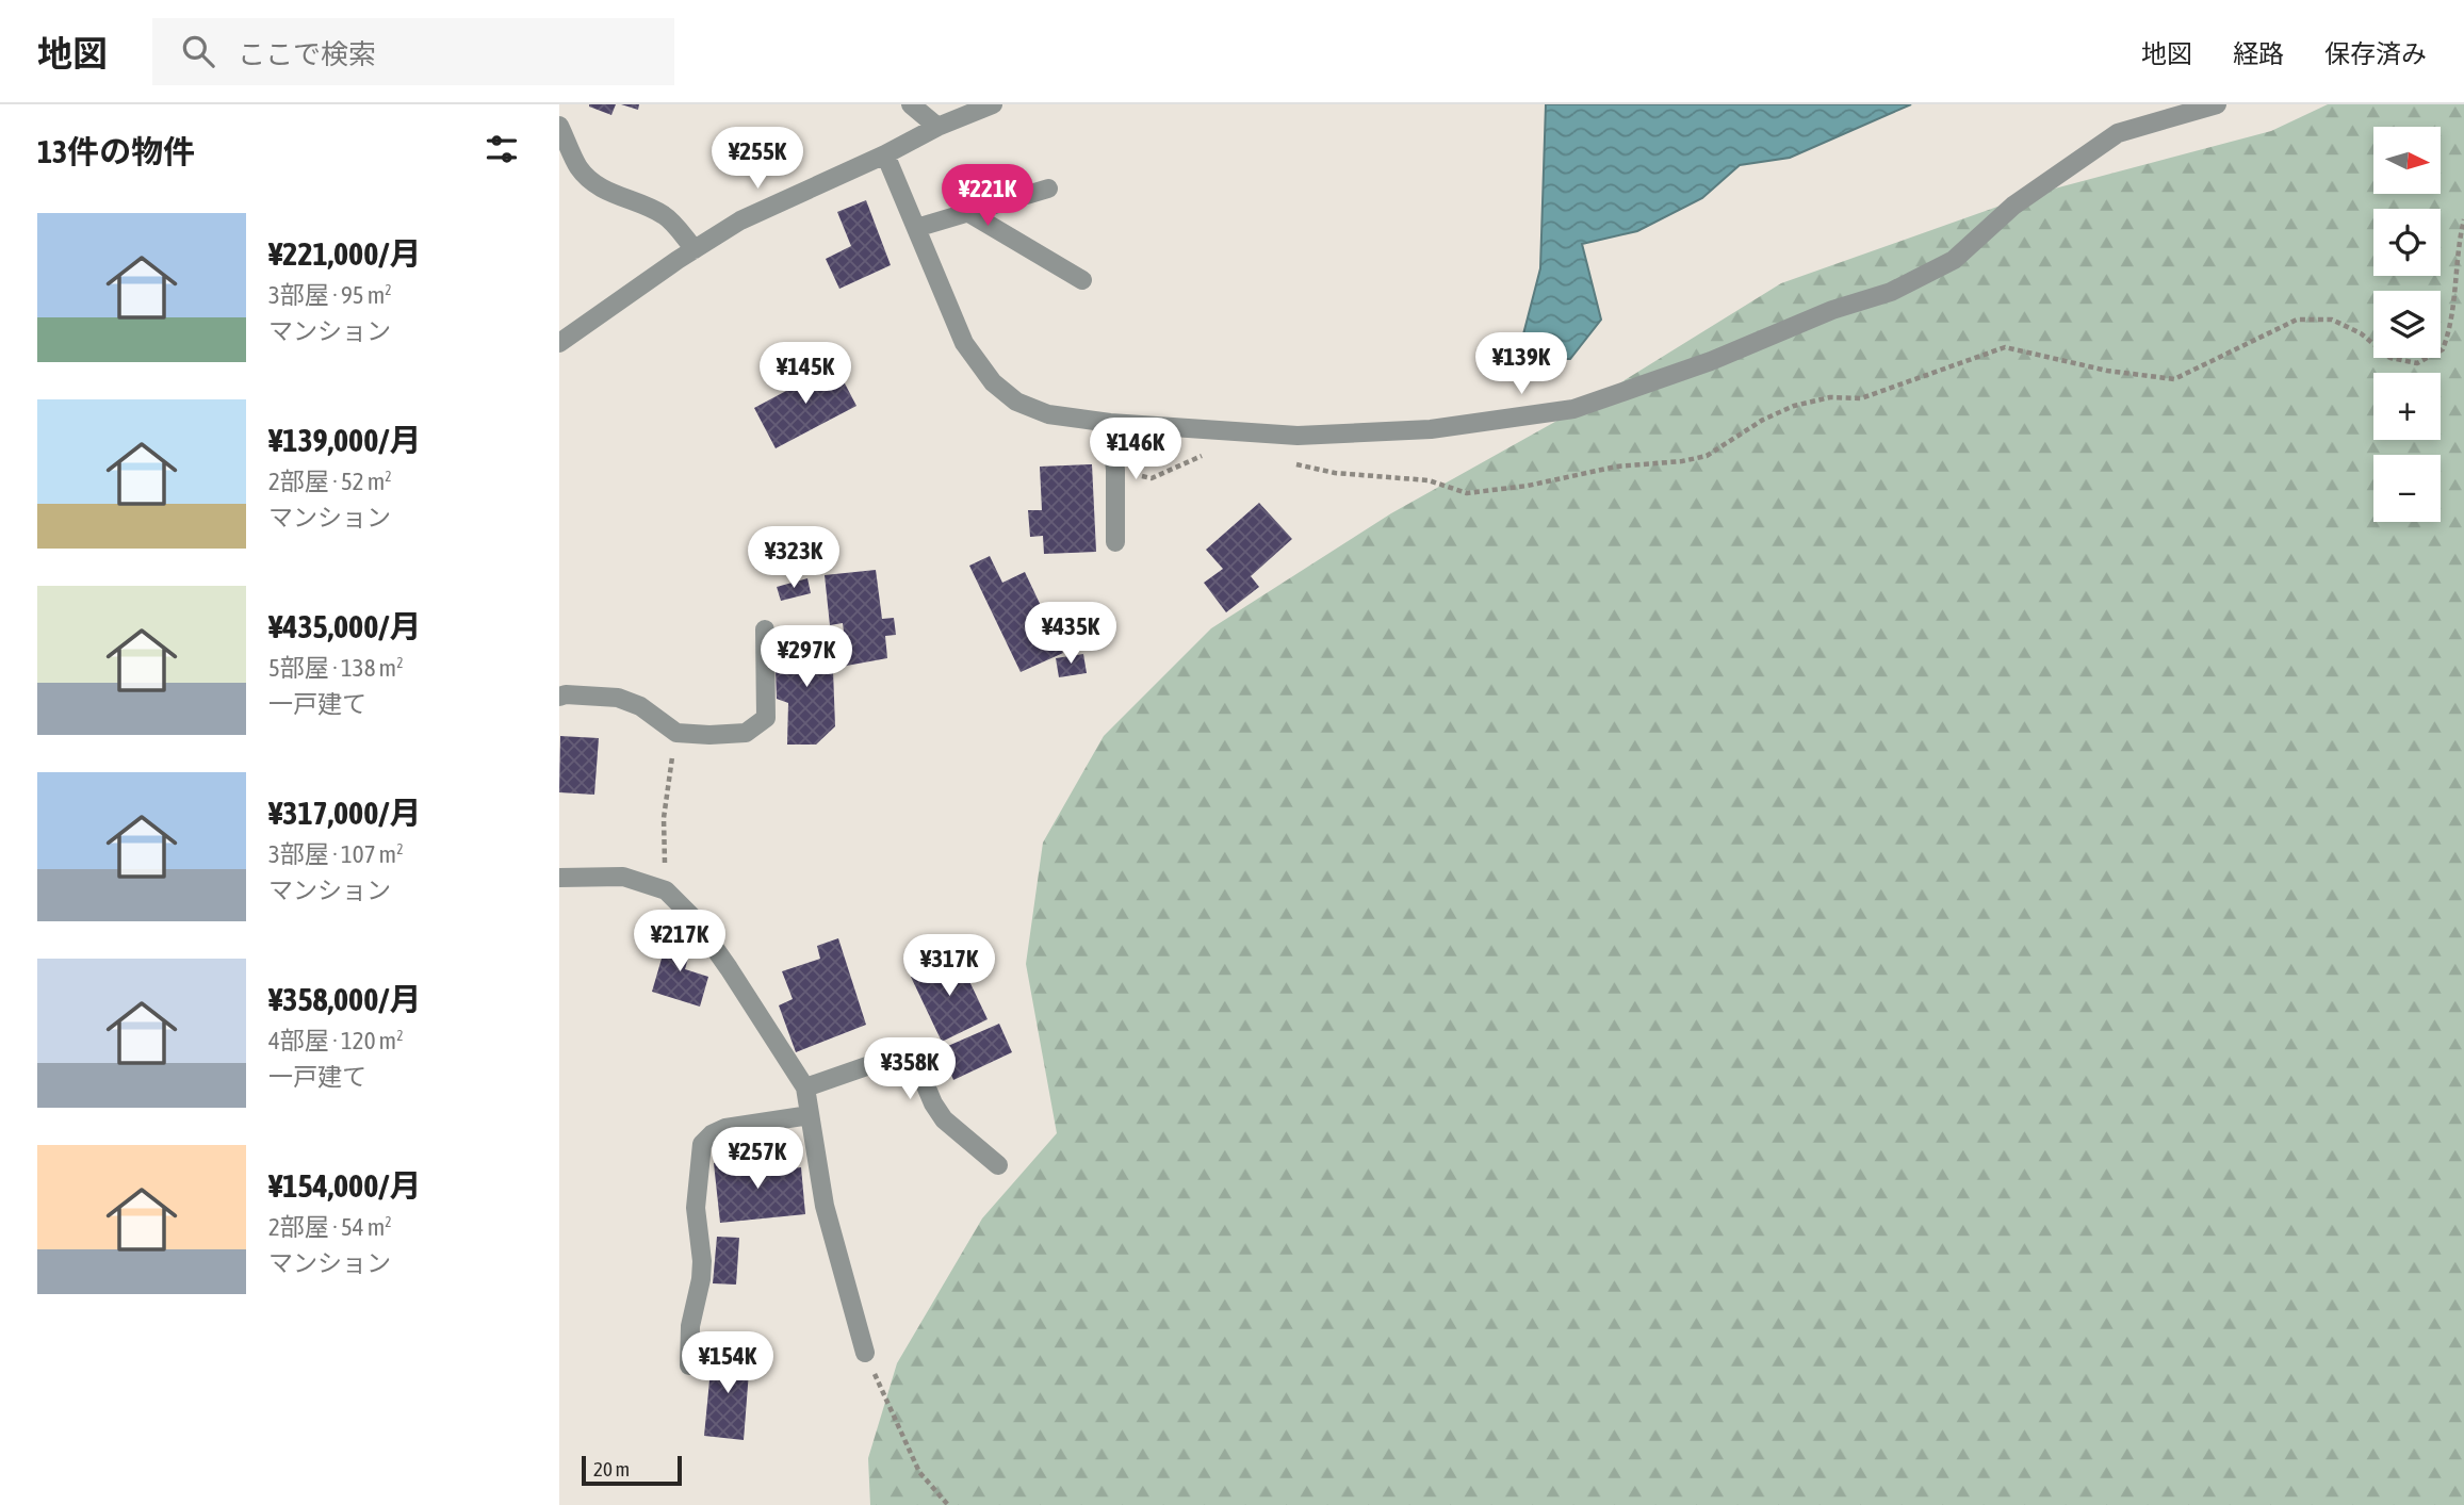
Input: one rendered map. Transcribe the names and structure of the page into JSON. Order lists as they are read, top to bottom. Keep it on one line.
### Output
{"scale_bar":"20 m","north":"right","page":{"header":"地図","search":"ここで検索","nav":["地図","経路","保存済み"],"heading":"13件の物件","map_buttons":["+","−"],"price":["¥255K","¥221K","¥139K","¥145K","¥146K","¥323K","¥435K","¥297K","¥217K","¥317K","¥358K","¥257K","¥154K"],"list":[{"name":"¥221,000/月","note":"3部屋 · 95 m² · マンション"},{"name":"¥139,000/月","note":"2部屋 · 52 m² · マンション"},{"name":"¥435,000/月","note":"5部屋 · 138 m² · 一戸建て"},{"name":"¥317,000/月","note":"3部屋 · 107 m² · マンション"},{"name":"¥358,000/月","note":"4部屋 · 120 m² · 一戸建て"},{"name":"¥154,000/月","note":"2部屋 · 54 m² · マンション"}],"scale":"20 m"}}
